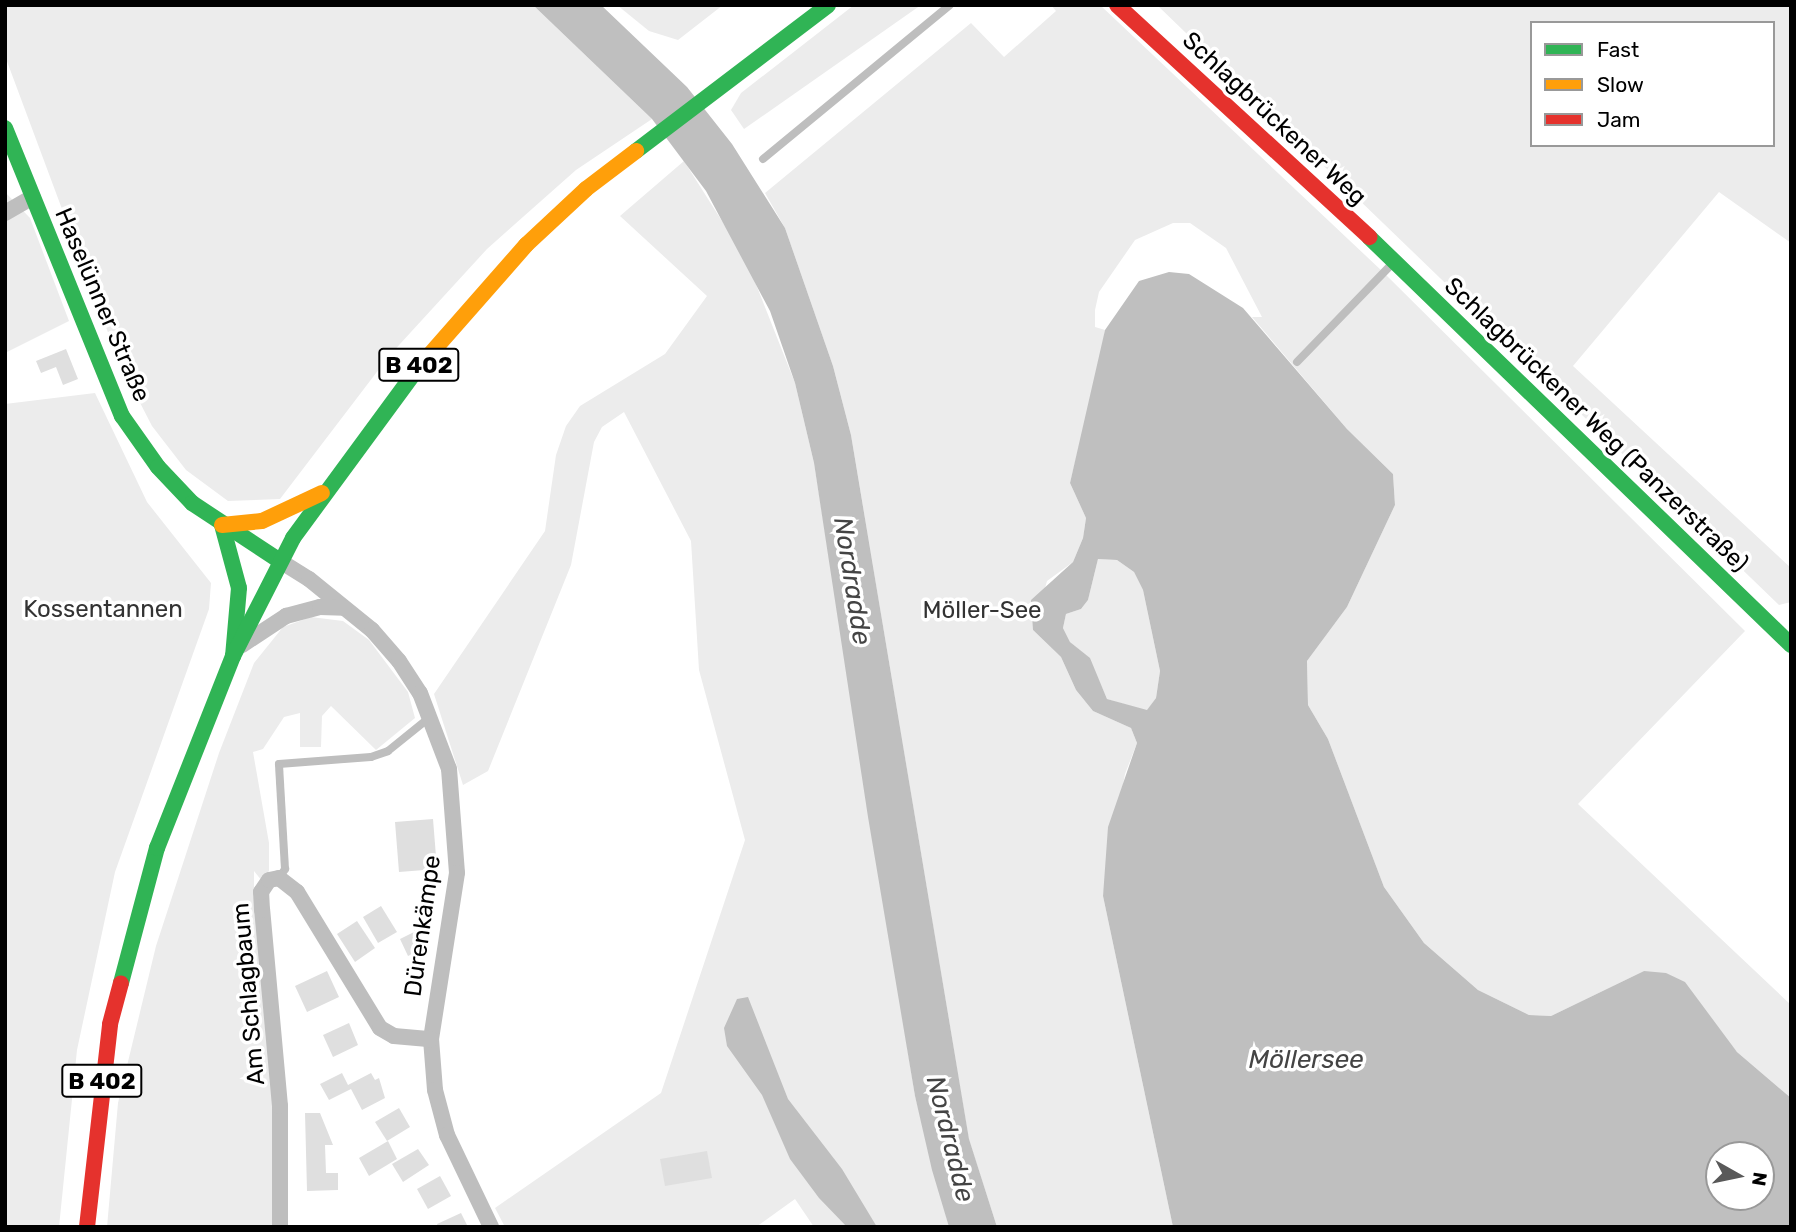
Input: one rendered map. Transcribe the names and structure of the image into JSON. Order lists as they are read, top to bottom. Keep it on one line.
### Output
{"streets":{"street":["Schlagbrückener Weg","Haselünner Straße","B 402","Schlagbrückener Weg (Panzerstraße)","Dürenkämpe","Am Schlagbaum"]},"crossings":[["Schlagbrückener Weg","Schlagbrückener Weg (Panzerstraße)"],["Haselünner Straße","B 402"],["Haselünner Straße","Dürenkämpe"],["B 402","Dürenkämpe"],["Dürenkämpe","Am Schlagbaum"]],"water":["Nordradde","Möllersee"],"parks":["Kossentannen","Möller-See"],"legend":["Fast","Slow","Jam"],"north":"right"}
